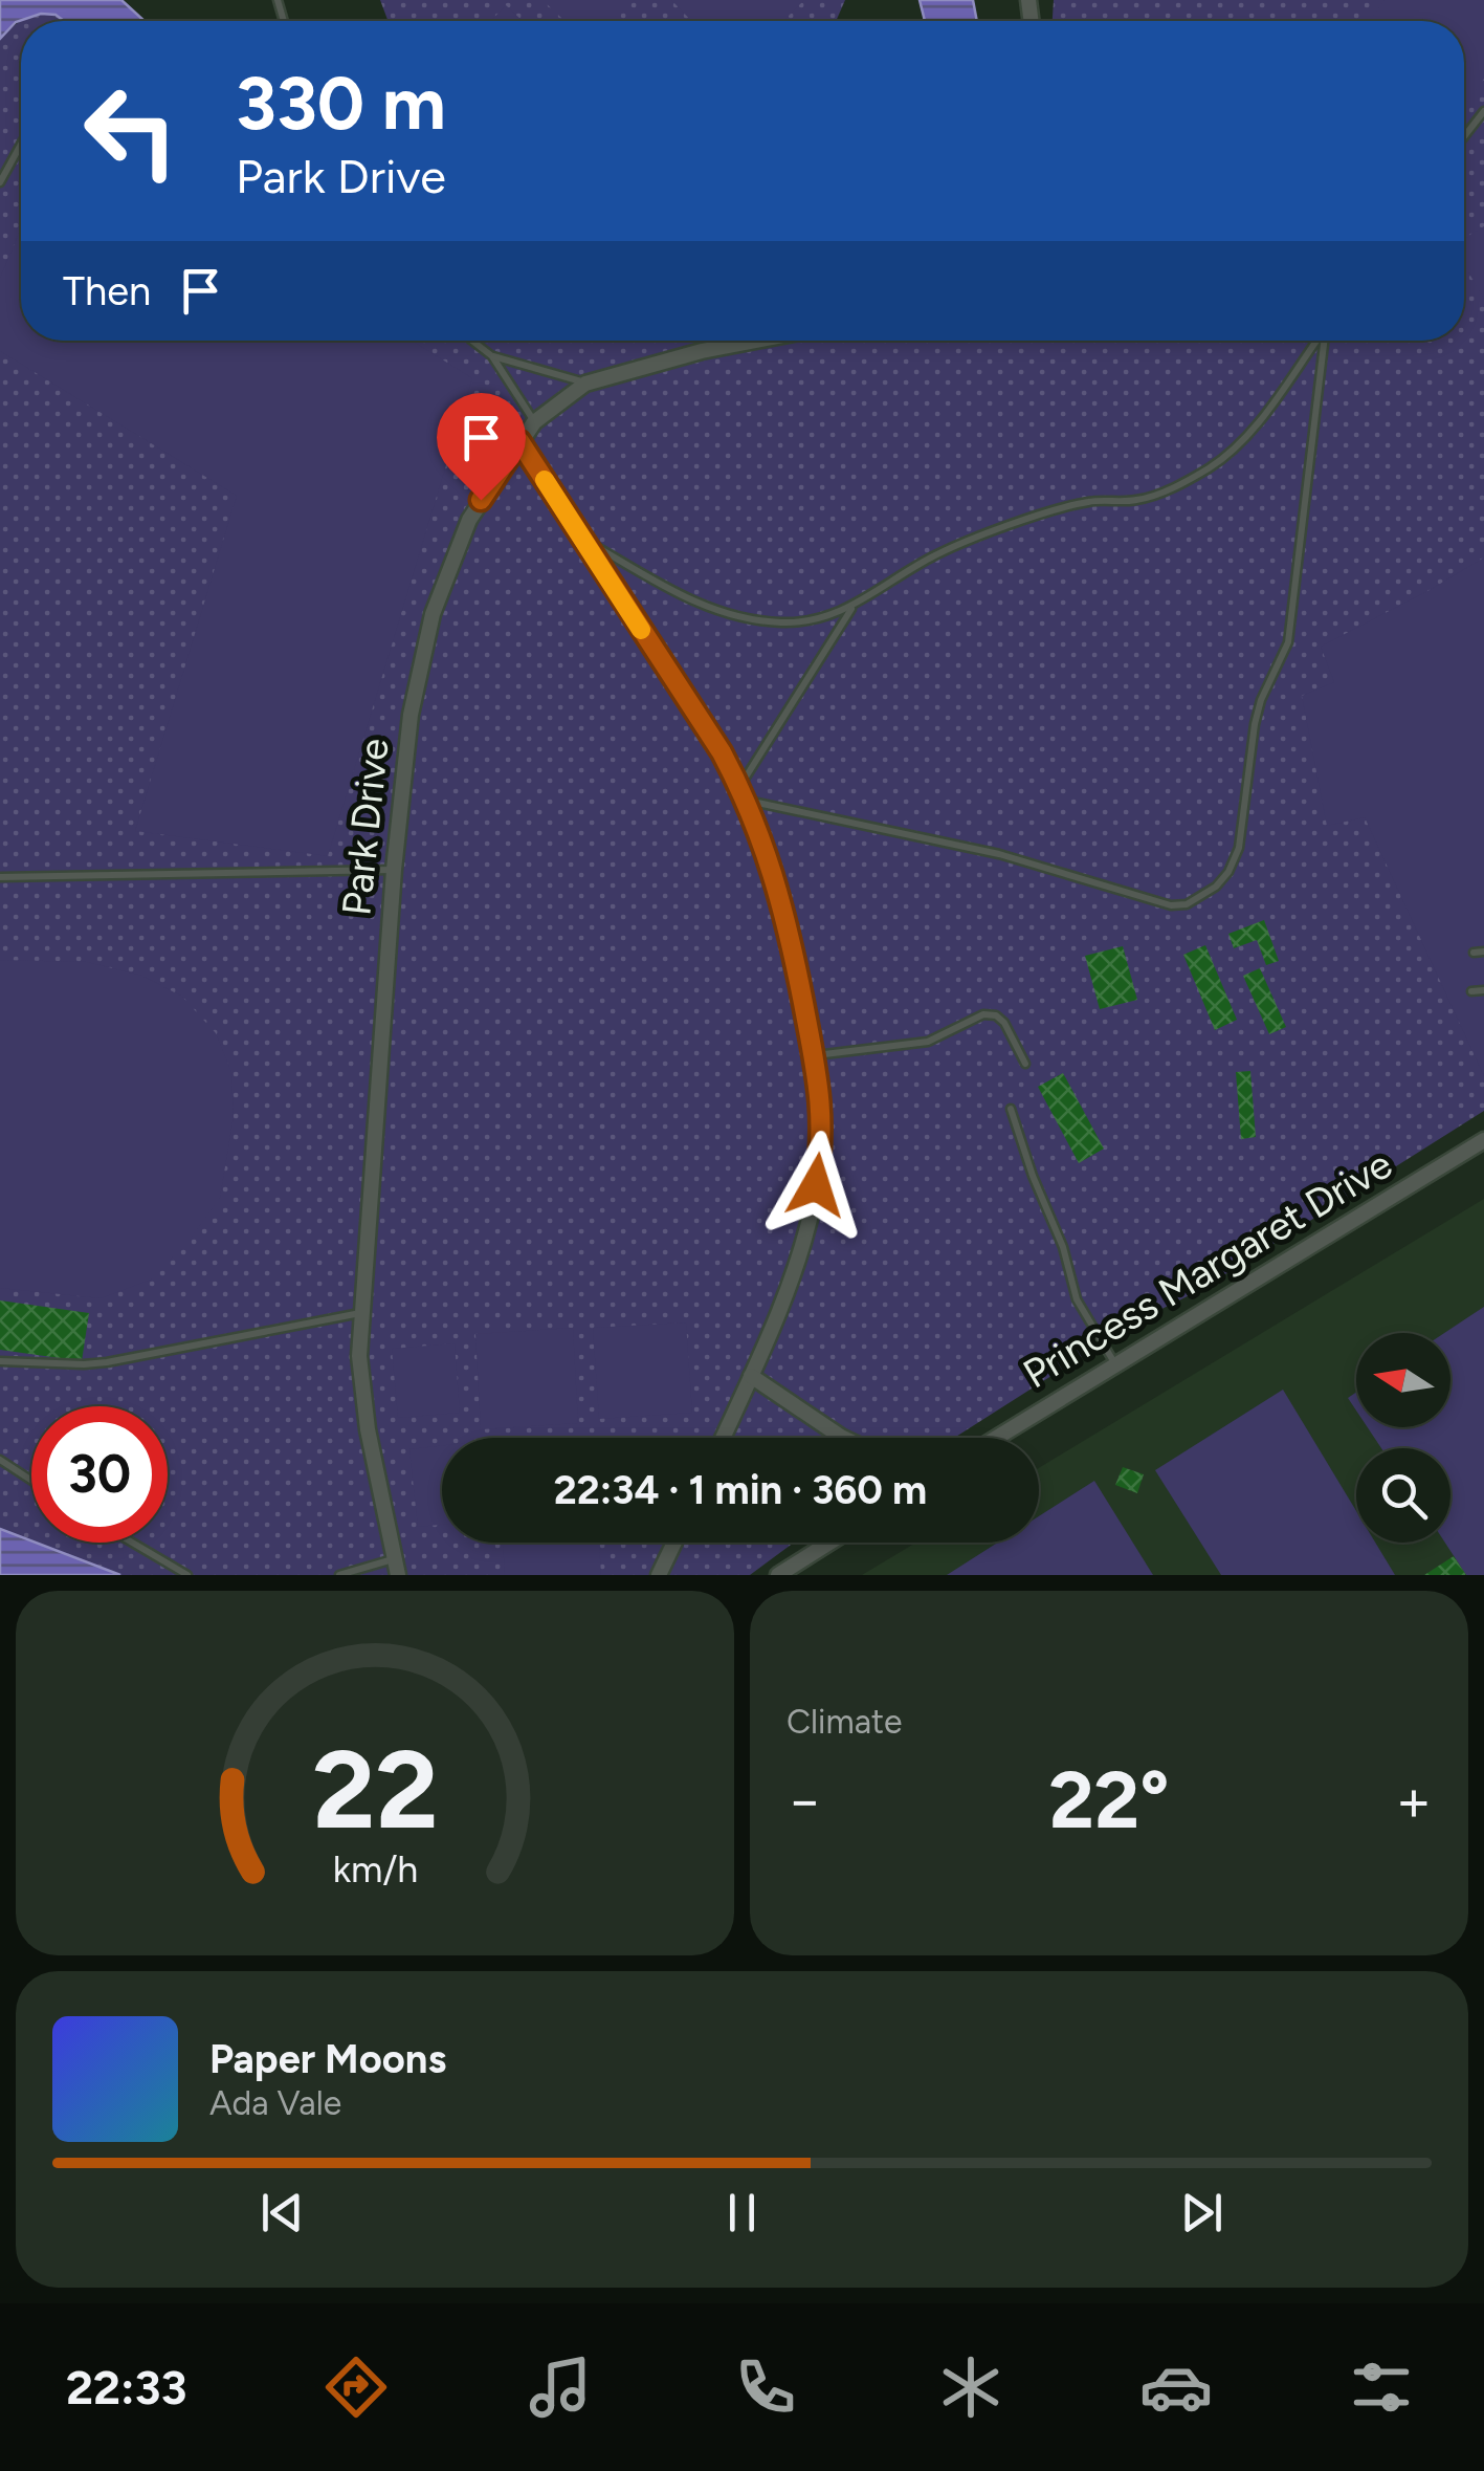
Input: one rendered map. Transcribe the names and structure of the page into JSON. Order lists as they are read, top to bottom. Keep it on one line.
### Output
{"streets":{"street":["Park Drive","Princess Margaret Drive"]},"north":"left","page":{"turn":["330 m","Park Drive"],"then":"Then","limit":"30","trip":"22:34 · 1 min · 360 m","tile":"Climate","heat":["−","22°","+"],"song":["Paper Moons","Ada Vale"],"tabs":"22:33","gauge":["22","km/h"]}}
